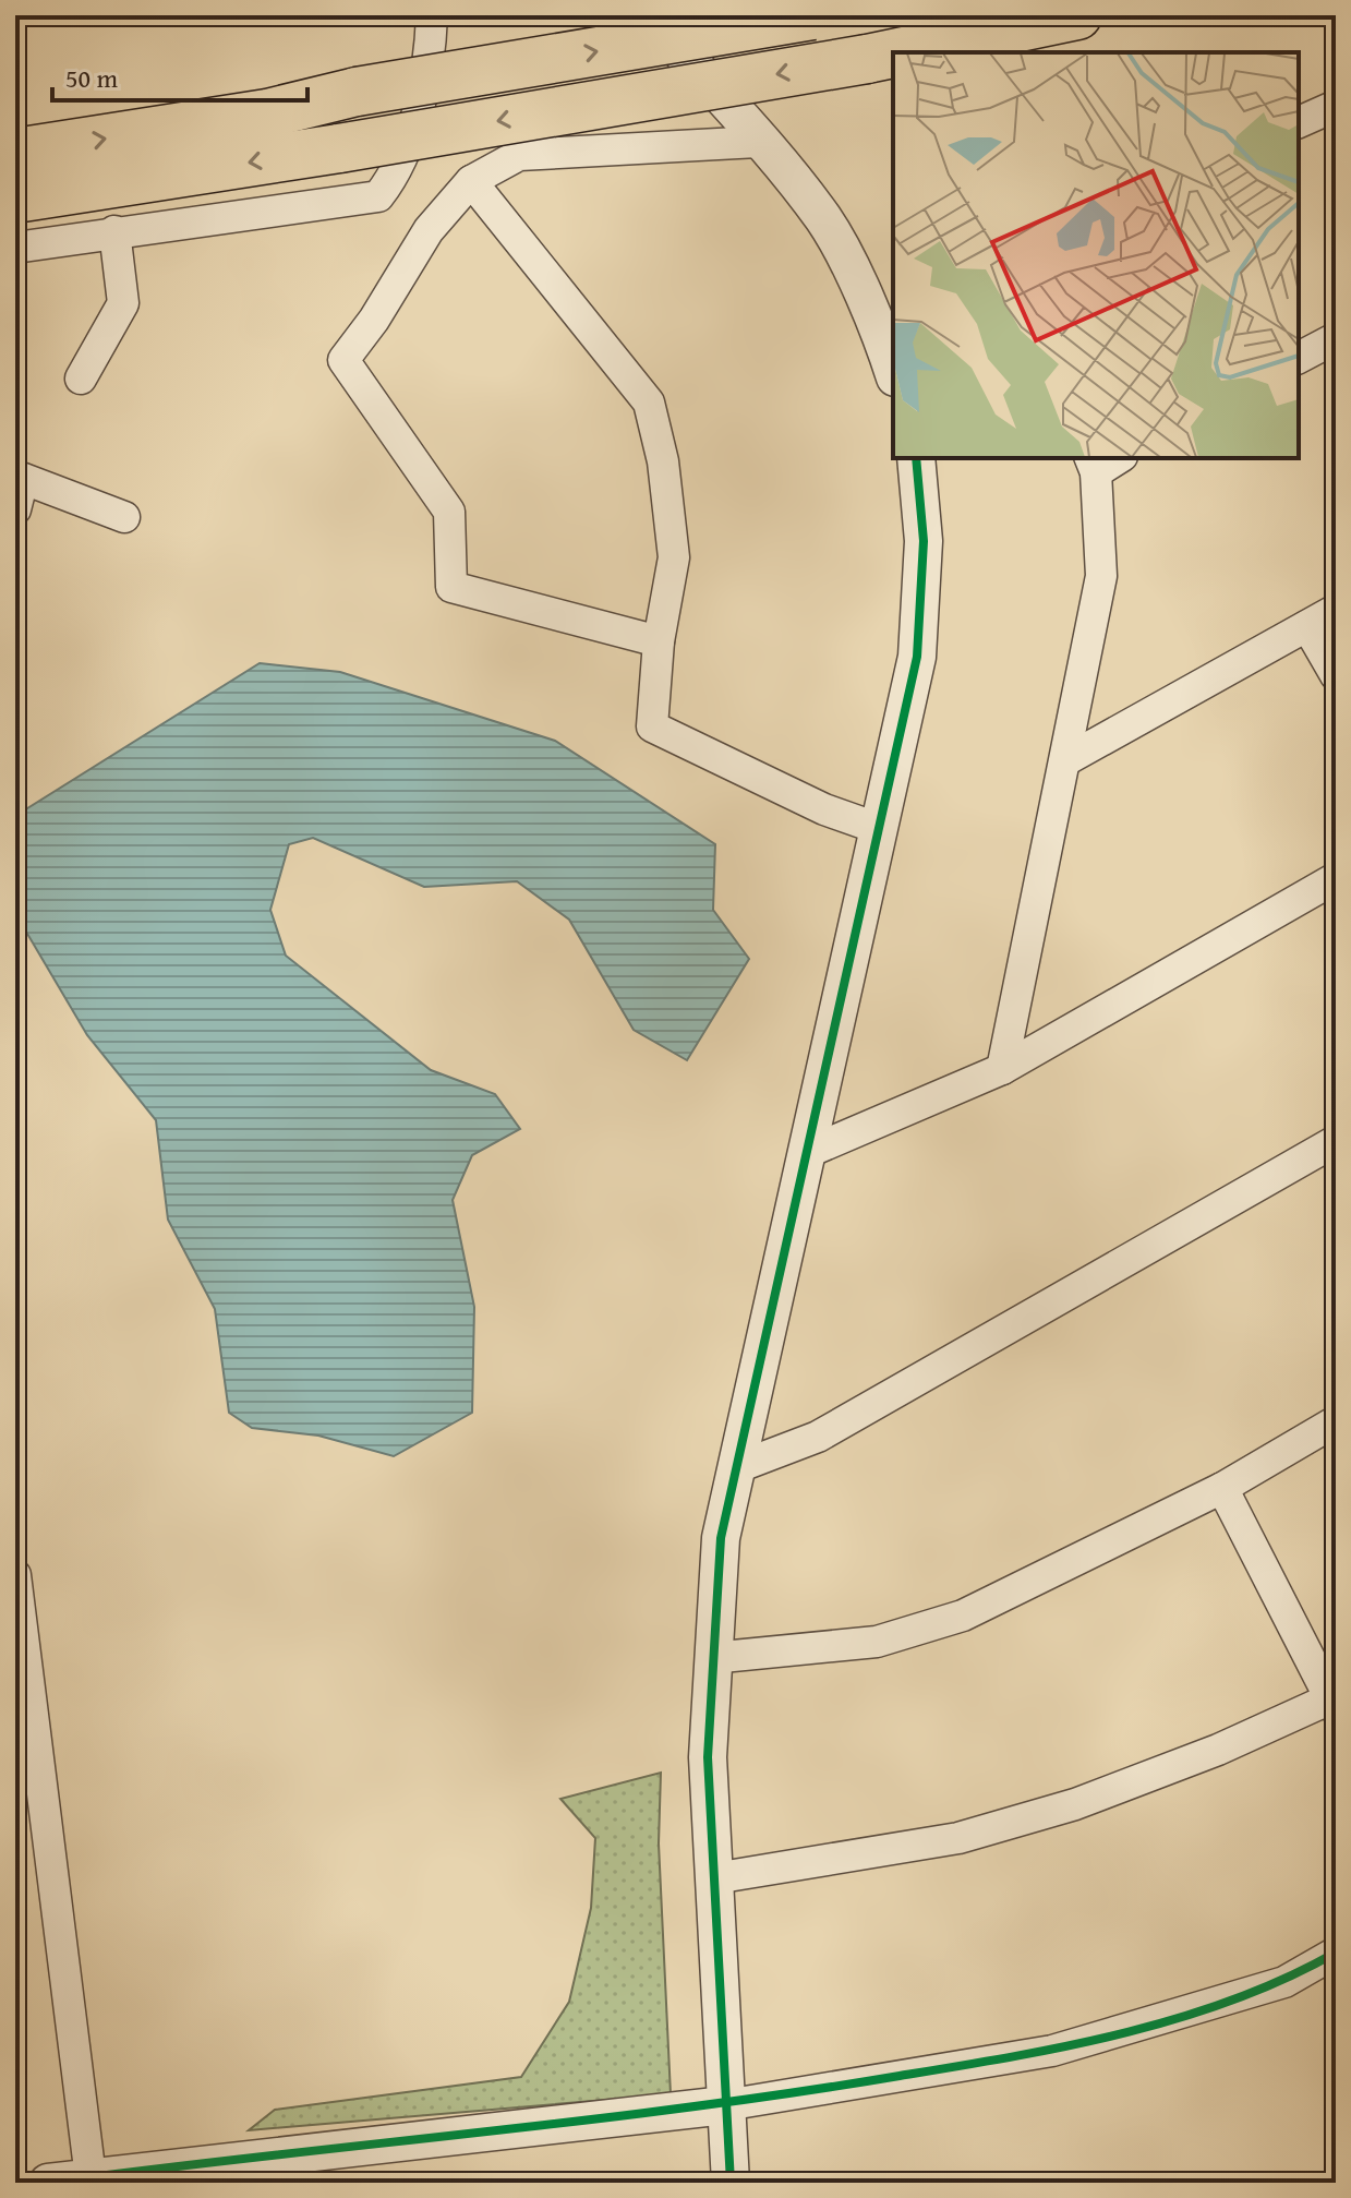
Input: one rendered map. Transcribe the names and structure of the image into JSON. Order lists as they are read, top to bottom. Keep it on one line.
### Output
{"scale_bar":"50 m"}
